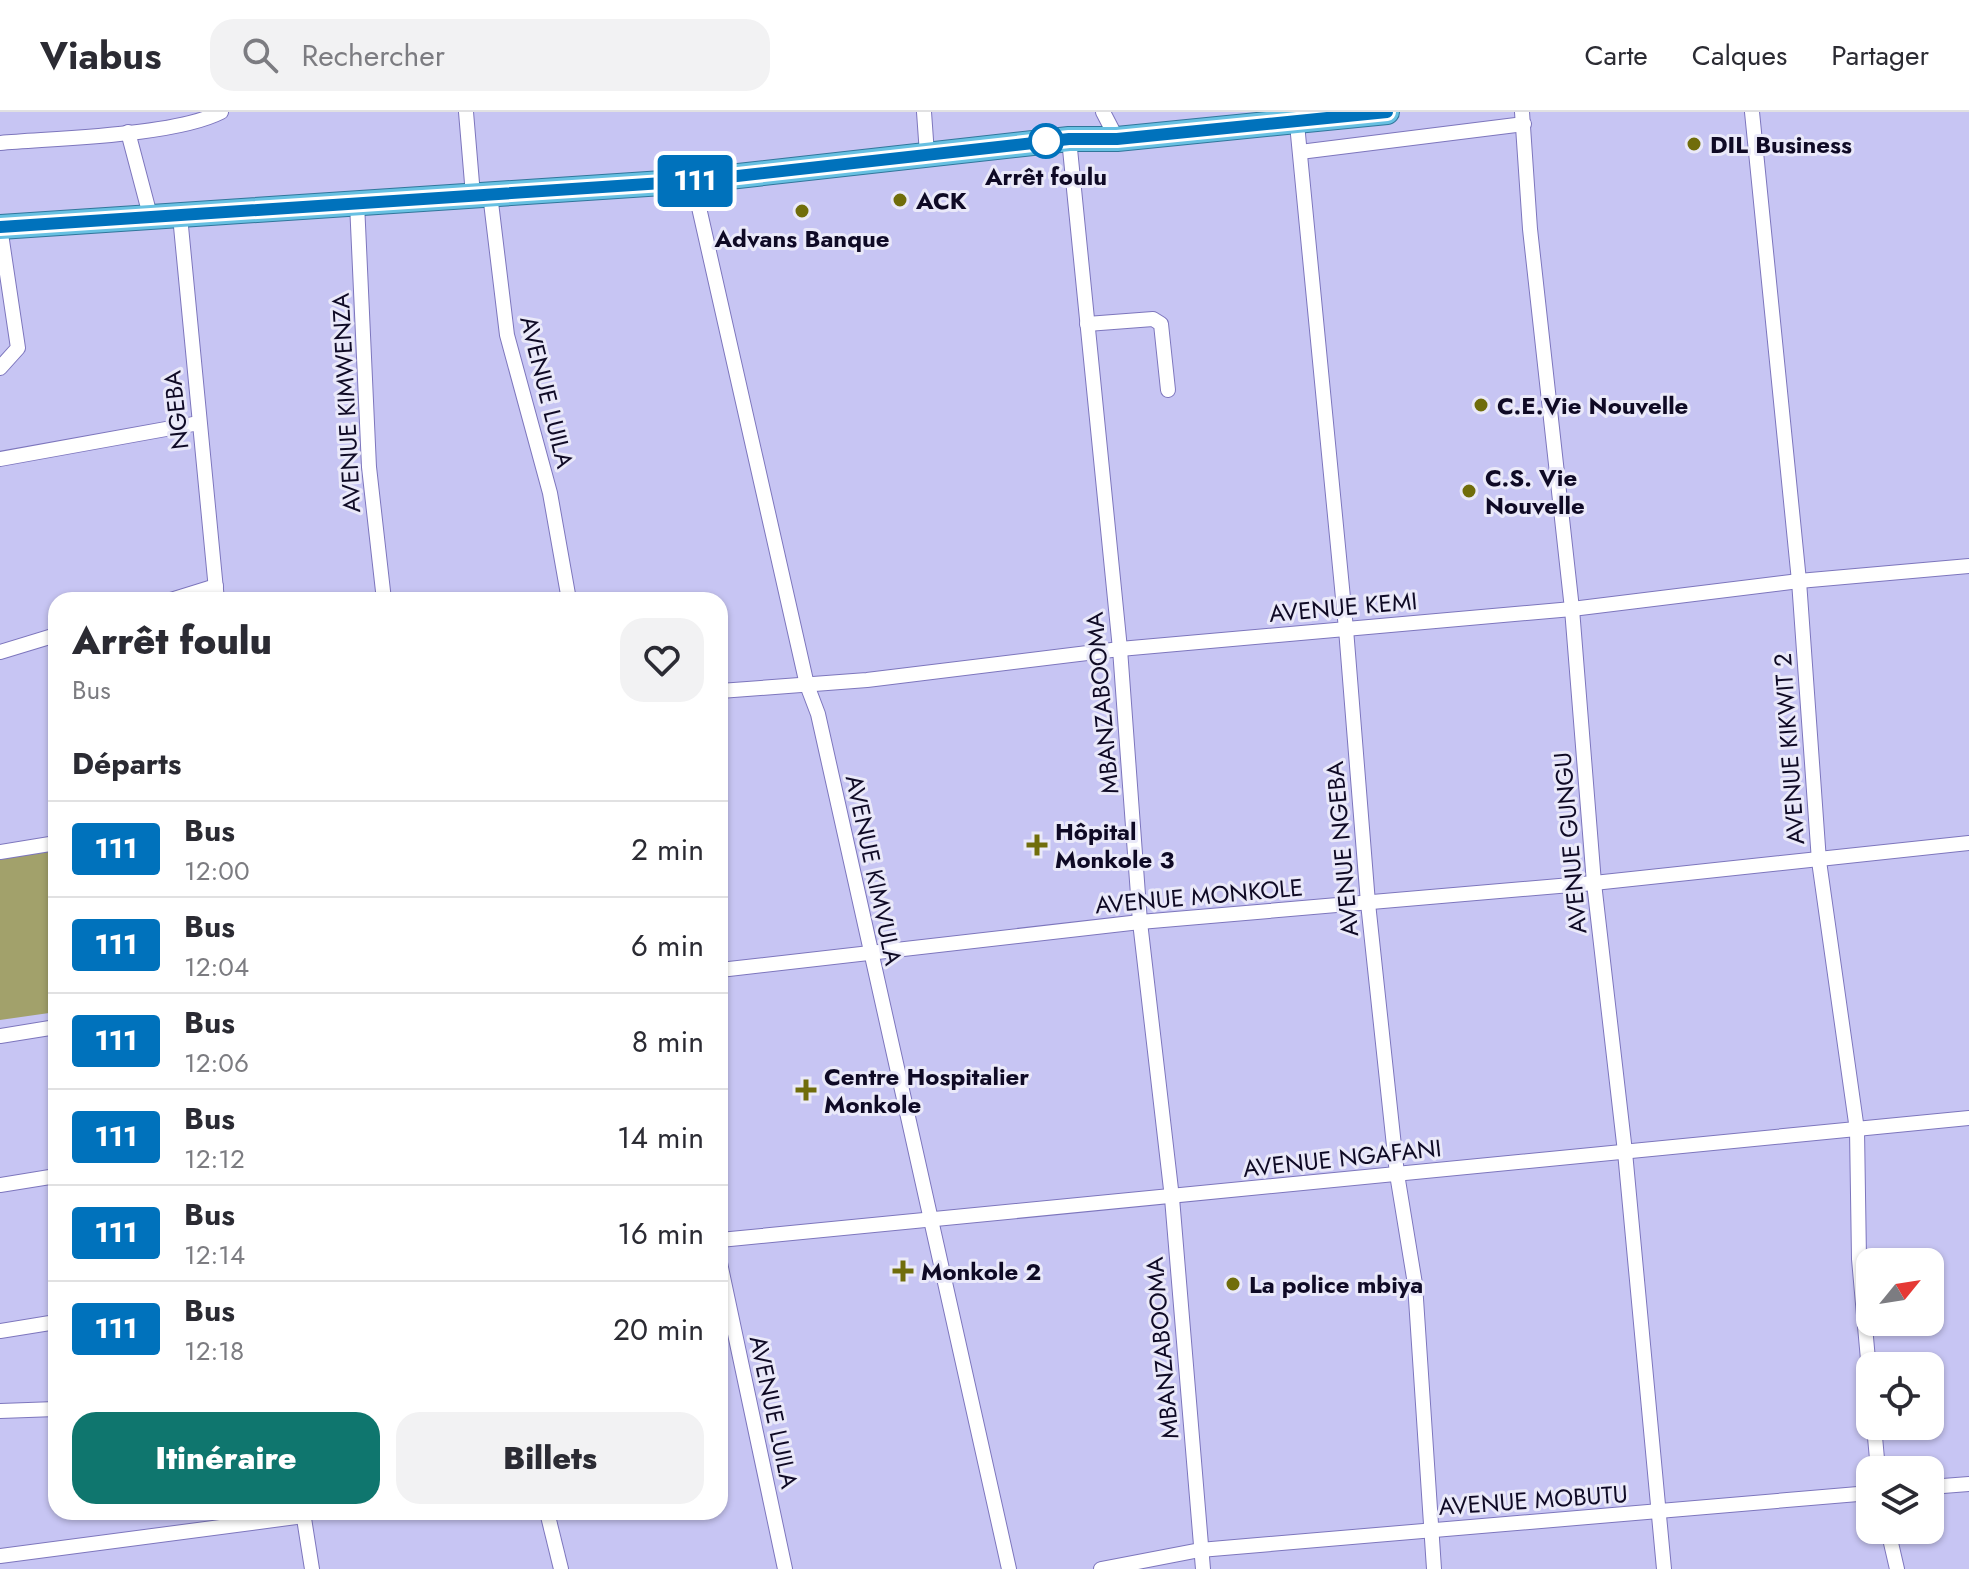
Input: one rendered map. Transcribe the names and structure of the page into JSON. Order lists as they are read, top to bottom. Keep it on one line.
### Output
{"streets":{"street":["AVENUE LUILA","AVENUE KIMWENZA","NGEBA","AVENUE KEMI","MBANZABOOMA","AVENUE KIKWIT 2","AVENUE GUNGU","AVENUE NGEBA","AVENUE KIMVULA","AVENUE MONKOLE","AVENUE NGAFANI","AVENUE MOBUTU"]},"crossings":[["AVENUE KEMI","MBANZABOOMA"],["AVENUE KEMI","AVENUE KIKWIT 2"],["AVENUE KEMI","AVENUE GUNGU"],["AVENUE KEMI","AVENUE NGEBA"],["AVENUE KEMI","AVENUE KIMVULA"],["MBANZABOOMA","AVENUE MONKOLE"],["MBANZABOOMA","AVENUE NGAFANI"],["MBANZABOOMA","AVENUE MOBUTU"],["AVENUE KIKWIT 2","AVENUE MONKOLE"],["AVENUE KIKWIT 2","AVENUE NGAFANI"],["AVENUE GUNGU","AVENUE MONKOLE"],["AVENUE GUNGU","AVENUE NGAFANI"],["AVENUE GUNGU","AVENUE MOBUTU"],["AVENUE NGEBA","AVENUE MONKOLE"],["AVENUE NGEBA","AVENUE NGAFANI"],["AVENUE NGEBA","AVENUE MOBUTU"],["AVENUE KIMVULA","AVENUE MONKOLE"],["AVENUE KIMVULA","AVENUE NGAFANI"]],"places":{"other":["Arrêt foulu","DIL Business","ACK","Advans Banque","C.E.Vie Nouvelle","C.S. Vie Nouvelle","La police mbiya"],"health":["Hôpital Monkole 3","Centre Hospitalier Monkole","Monkole 2"]},"lines":["bus line 111"],"north":"top right","page":{"header":"Viabus","search":"Rechercher","nav":["Carte","Calques","Partager"],"on_map":"111","heading":[["Arrêt foulu","Bus"],"Départs"],"list":[{"mark":"111","name":"Bus","note":"12:00","value":"2 min"},{"mark":"111","name":"Bus","note":"12:04","value":"6 min"},{"mark":"111","name":"Bus","note":"12:06","value":"8 min"},{"mark":"111","name":"Bus","note":"12:12","value":"14 min"},{"mark":"111","name":"Bus","note":"12:14","value":"16 min"},{"mark":"111","name":"Bus","note":"12:18","value":"20 min"}],"buttons":["Itinéraire","Billets"]}}
